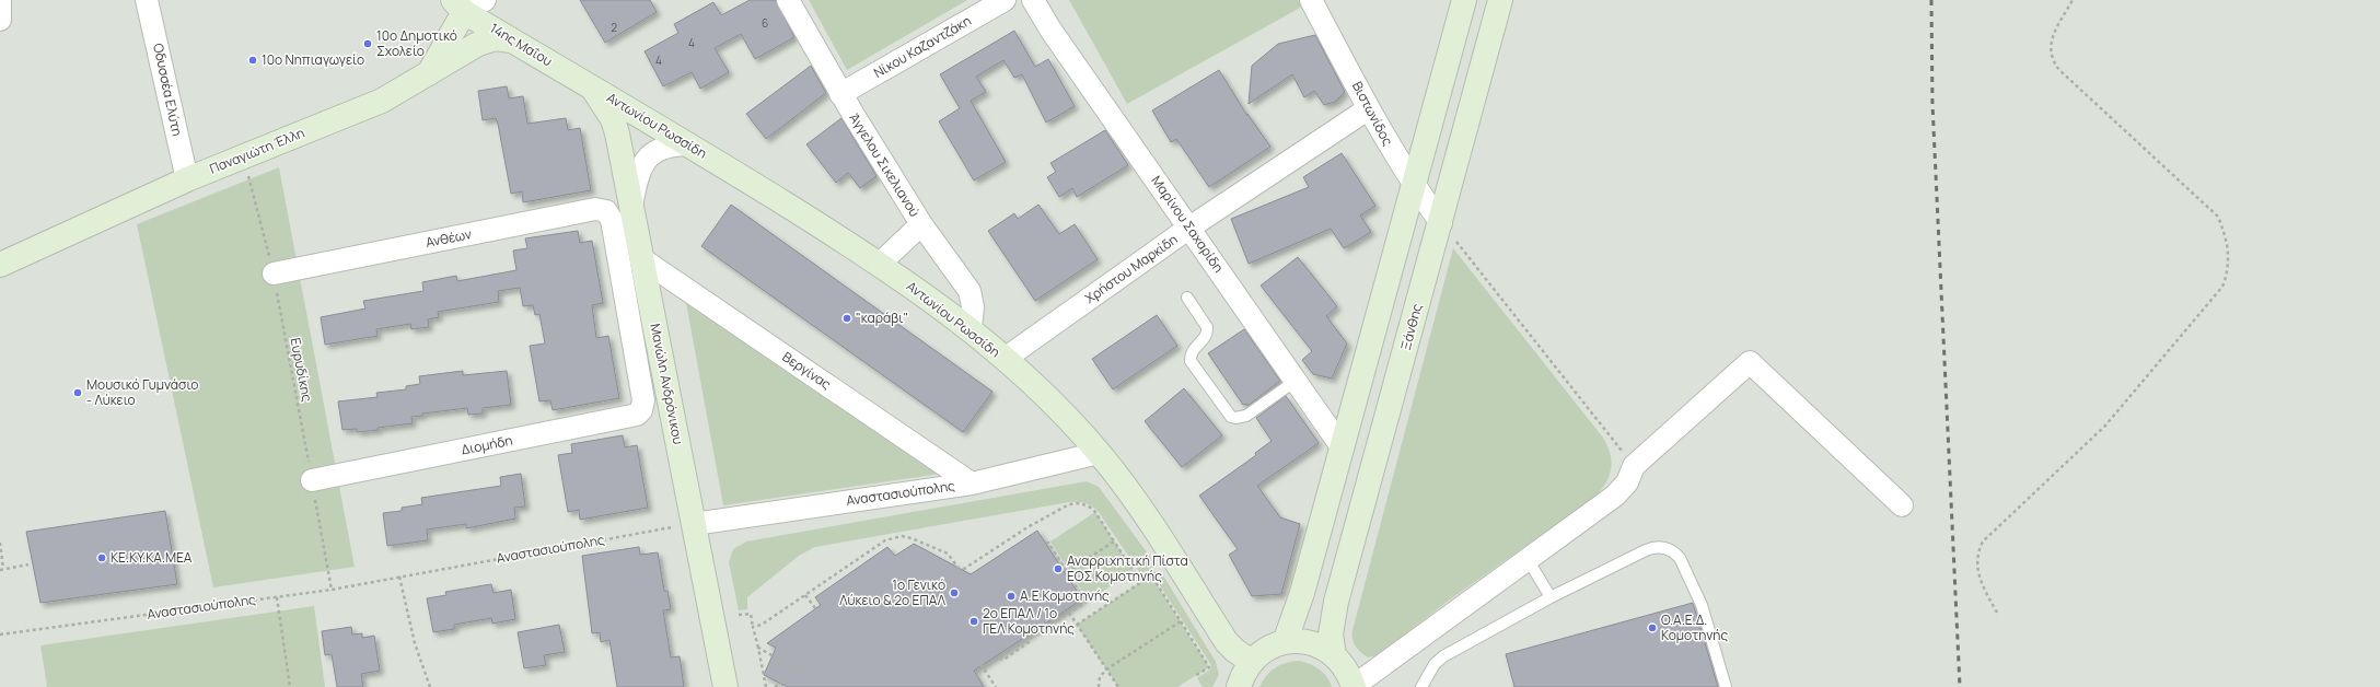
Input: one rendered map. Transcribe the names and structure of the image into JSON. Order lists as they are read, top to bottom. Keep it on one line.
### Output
{"streets":{"street":["14ης Μαΐου","Νίκου Καζαντζάκη","Οδυσσέα Ελύτη","Βιστωνίδος","Αντωνίου Ρωσσίδη","Παναγιώτη Έλλη","Άγγελου Σικελιανού","Μαρίνου Σαχαρίδη","Ανθέων","Χρήστου Μαρκίδη","Ξάνθης","Βεργίνας","Μανώλη Ανδρόνικου","Διομήδη","Αναστασιούπολης"],"path":["Ευρυδίκης"]},"crossings":[["14ης Μαΐου","Αντωνίου Ρωσσίδη"],["14ης Μαΐου","Παναγιώτη Έλλη"],["14ης Μαΐου","Μανώλη Ανδρόνικου"],["Νίκου Καζαντζάκη","Άγγελου Σικελιανού"],["Οδυσσέα Ελύτη","Παναγιώτη Έλλη"],["Βιστωνίδος","Χρήστου Μαρκίδη"],["Βιστωνίδος","Ξάνθης"],["Αντωνίου Ρωσσίδη","Άγγελου Σικελιανού"],["Αντωνίου Ρωσσίδη","Χρήστου Μαρκίδη"],["Αντωνίου Ρωσσίδη","Μανώλη Ανδρόνικου"],["Αντωνίου Ρωσσίδη","Αναστασιούπολης"],["Παναγιώτη Έλλη","Ευρυδίκης"],["Μαρίνου Σαχαρίδη","Χρήστου Μαρκίδη"],["Ανθέων","Ευρυδίκης"],["Ανθέων","Διομήδη"],["Ευρυδίκης","Διομήδη"],["Ευρυδίκης","Αναστασιούπολης"],["Βεργίνας","Μανώλη Ανδρόνικου"],["Βεργίνας","Αναστασιούπολης"],["Μανώλη Ανδρόνικου","Αναστασιούπολης"]],"places":["10ο Δημοτικό Σχολείο","10ο Νηπιαγωγείο","\"καράβι\"","Μουσικό Γυμνάσιο - Λύκειο","ΚΕ.ΚΥ.ΚΑ.ΜΕΑ","Αναρριχητική Πίστα ΕΟΣ Κομοτηνής","1ο Γενικό Λύκειο & 2ο ΕΠΑΛ","Α.Ε.Κομοτηνής","2ο ΕΠΑΛ / 1ο ΓΕΛ Κομοτηνής","Ο.Α.Ε.Δ. Κομοτηνής"],"house_numbers":["6","2","4","4"]}
